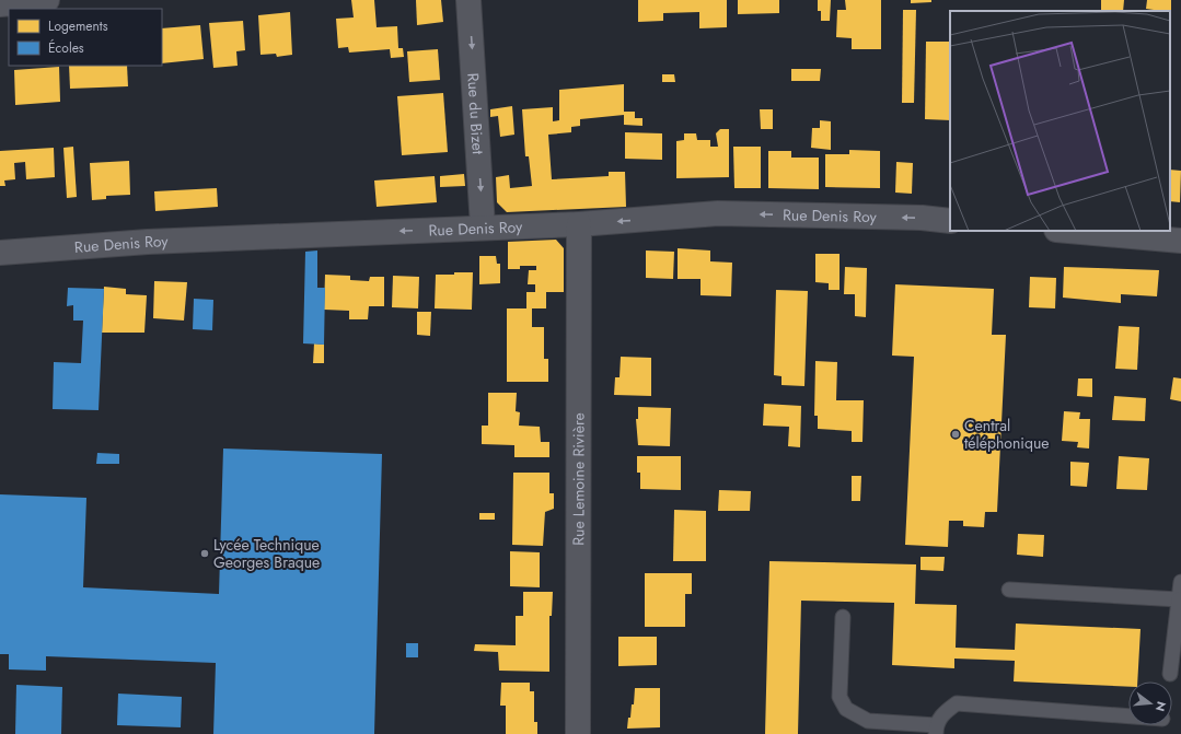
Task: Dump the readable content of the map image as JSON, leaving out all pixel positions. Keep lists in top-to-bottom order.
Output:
{
  "streets": {
    "street": ["Rue du Bizet", "Rue Denis Roy", "Rue Lemoine Rivière"]
  },
  "crossings": [
    ["Rue du Bizet", "Rue Denis Roy"],
    ["Rue Denis Roy", "Rue Lemoine Rivière"]
  ],
  "one_way": ["Rue du Bizet", "Rue Denis Roy"],
  "places": ["Central téléphonique", "Lycée Technique Georges Braque"],
  "legend": ["Logements", "Écoles"],
  "north": "right"
}
